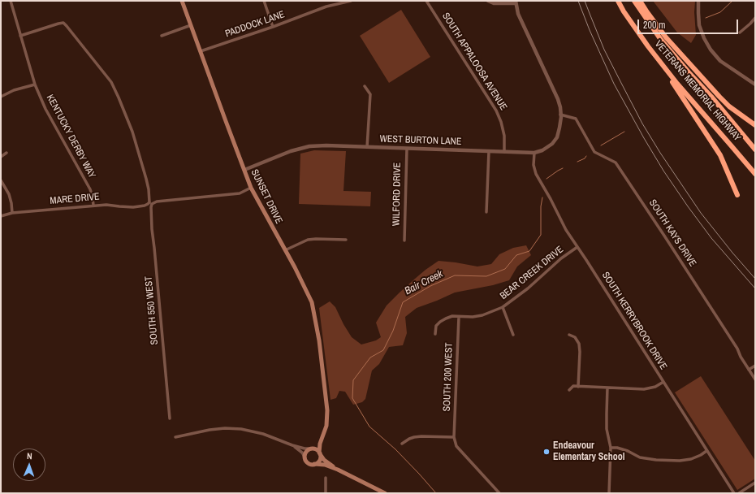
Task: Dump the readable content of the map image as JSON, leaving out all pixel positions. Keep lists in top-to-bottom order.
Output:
{
  "streets": {
    "highway": ["VETERANS MEMORIAL HIGHWAY"],
    "main road": ["SUNSET DRIVE"],
    "street": [
      "PADDOCK LANE",
      "SOUTH APPALOOSA AVENUE",
      "KENTUCKY DERBY WAY",
      "WEST BURTON LANE",
      "WILFORD DRIVE",
      "MARE DRIVE",
      "SOUTH KAYS DRIVE",
      "BEAR CREEK DRIVE",
      "SOUTH 550 WEST",
      "SOUTH KERRYBROOK DRIVE",
      "SOUTH 200 WEST"
    ]
  },
  "crossings": [
    ["PADDOCK LANE", "SUNSET DRIVE"],
    ["SOUTH APPALOOSA AVENUE", "WEST BURTON LANE"],
    ["KENTUCKY DERBY WAY", "MARE DRIVE"],
    ["KENTUCKY DERBY WAY", "SOUTH 550 WEST"],
    ["WEST BURTON LANE", "WILFORD DRIVE"],
    ["WEST BURTON LANE", "SUNSET DRIVE"],
    ["WEST BURTON LANE", "SOUTH KAYS DRIVE"],
    ["WEST BURTON LANE", "SOUTH KERRYBROOK DRIVE"],
    ["SUNSET DRIVE", "MARE DRIVE"],
    ["MARE DRIVE", "SOUTH 550 WEST"],
    ["BEAR CREEK DRIVE", "SOUTH KERRYBROOK DRIVE"],
    ["BEAR CREEK DRIVE", "SOUTH 200 WEST"]
  ],
  "water": ["Bair Creek"],
  "places": ["Endeavour Elementary School"],
  "scale_bar": "200 m",
  "north": "top"
}
